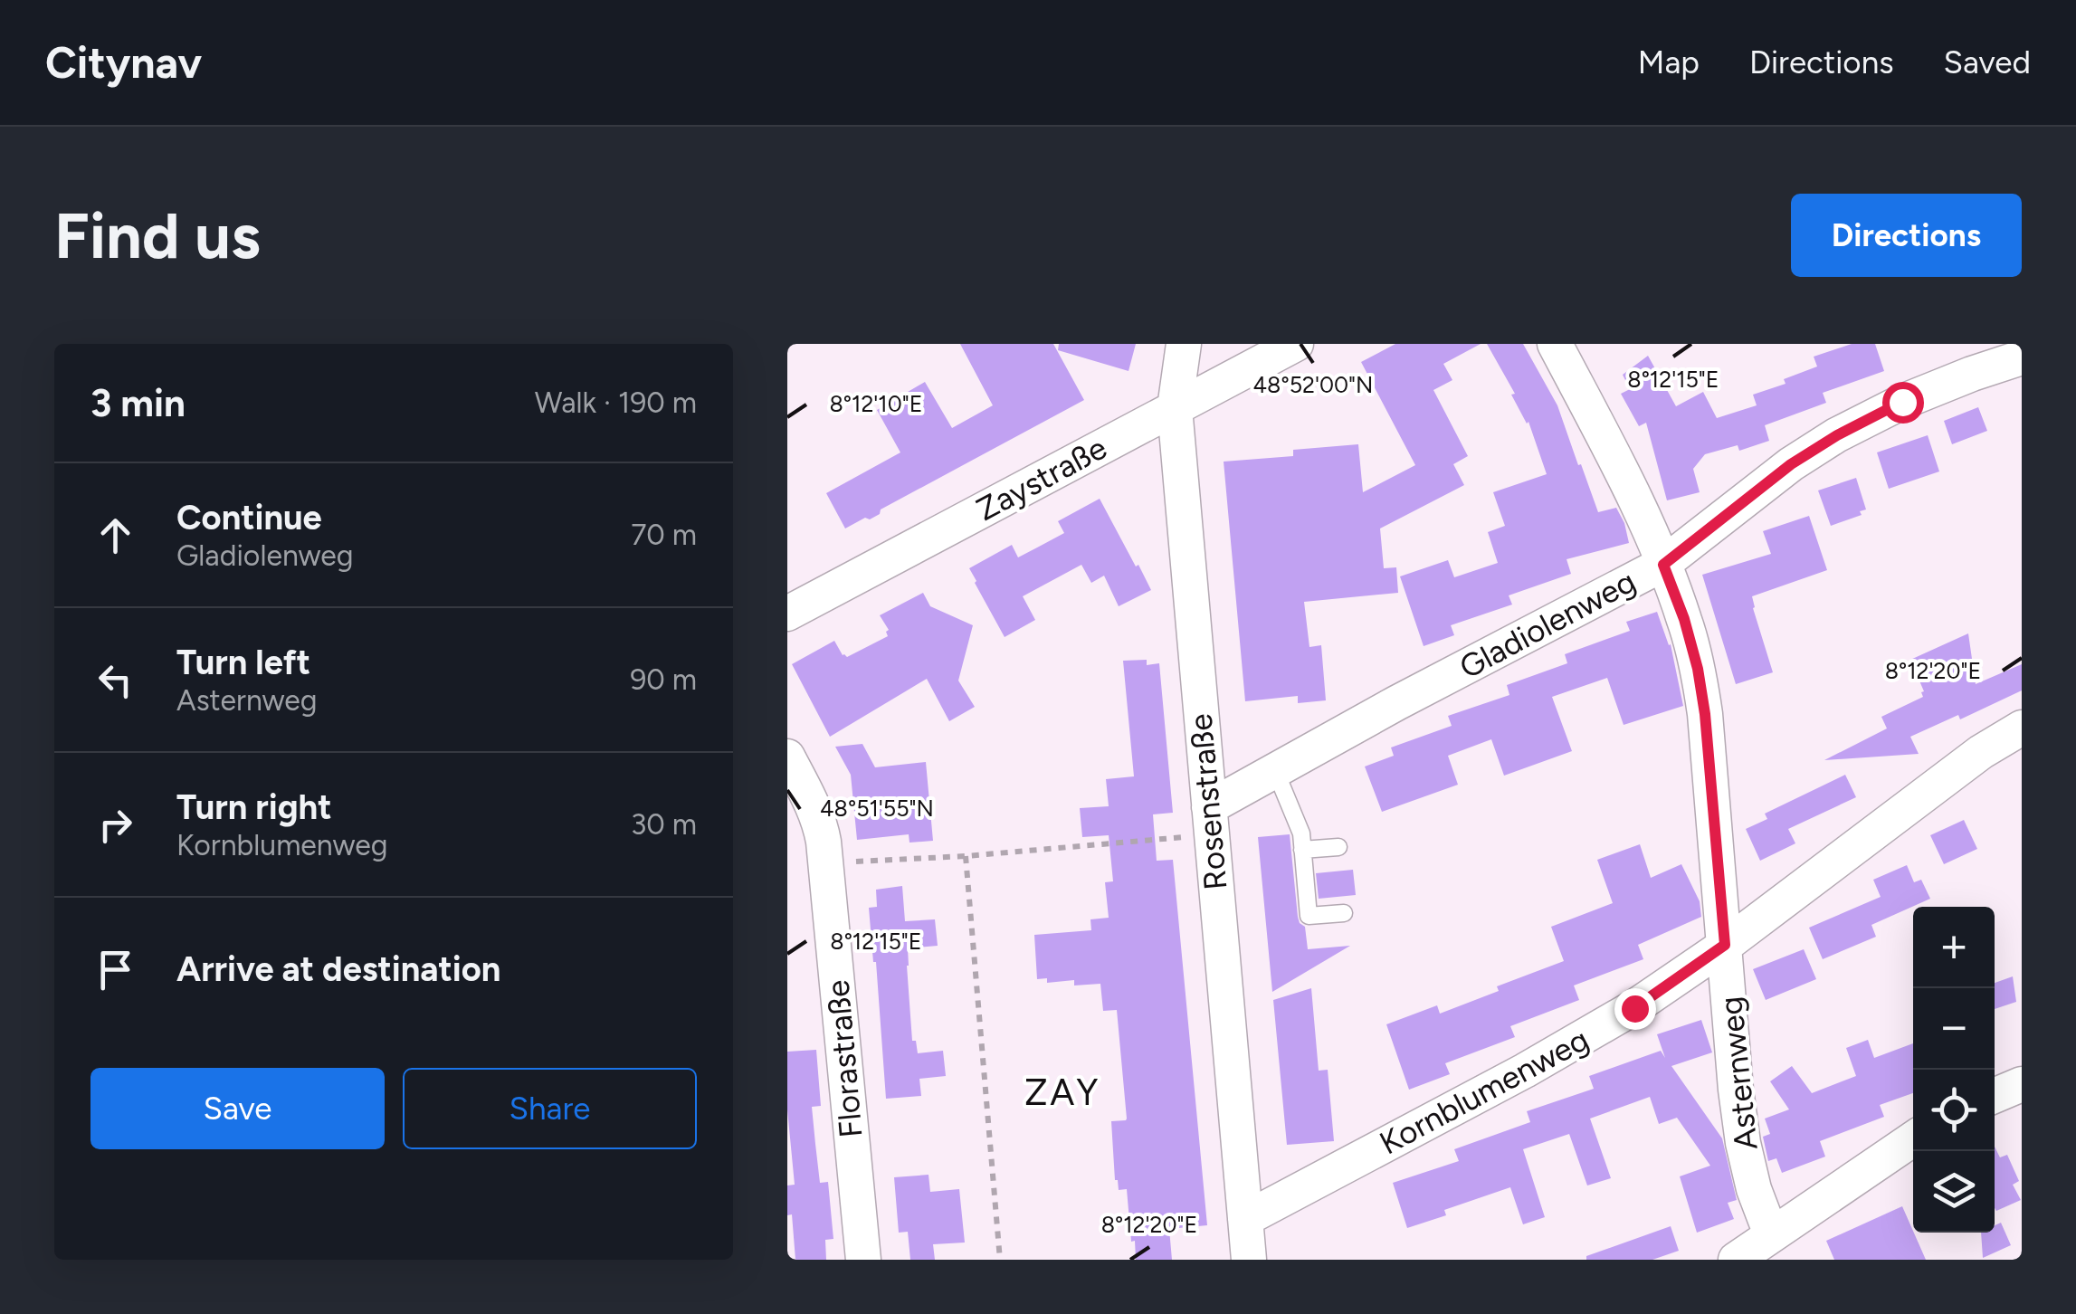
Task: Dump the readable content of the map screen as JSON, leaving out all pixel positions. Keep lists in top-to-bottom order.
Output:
{
  "streets": {
    "street": [
      "Zaystraße",
      "Gladiolenweg",
      "Rosenstraße",
      "Florastraße",
      "Asternweg",
      "Kornblumenweg"
    ]
  },
  "crossings": [
    ["Zaystraße", "Rosenstraße"],
    ["Gladiolenweg", "Rosenstraße"],
    ["Gladiolenweg", "Asternweg"],
    ["Rosenstraße", "Kornblumenweg"],
    ["Asternweg", "Kornblumenweg"]
  ],
  "districts": ["ZAY"],
  "page": {
    "header": "Citynav",
    "nav": ["Map", "Directions", "Saved"],
    "buttons": [
      "Directions",
      ["Save", "Share"]
    ],
    "title": "Find us",
    "heading": ["3 min", "Walk · 190 m"],
    "list": [
      ["Continue", "Gladiolenweg", "70 m"],
      ["Turn left", "Asternweg", "90 m"],
      ["Turn right", "Kornblumenweg", "30 m"],
      "Arrive at destination"
    ],
    "map_buttons": ["+", "−"]
  },
  "coordinates": [
    "8°12'15\"E",
    "48°52'00\"N",
    "8°12'10\"E",
    "8°12'20\"E",
    "48°51'55\"N"
  ]
}
